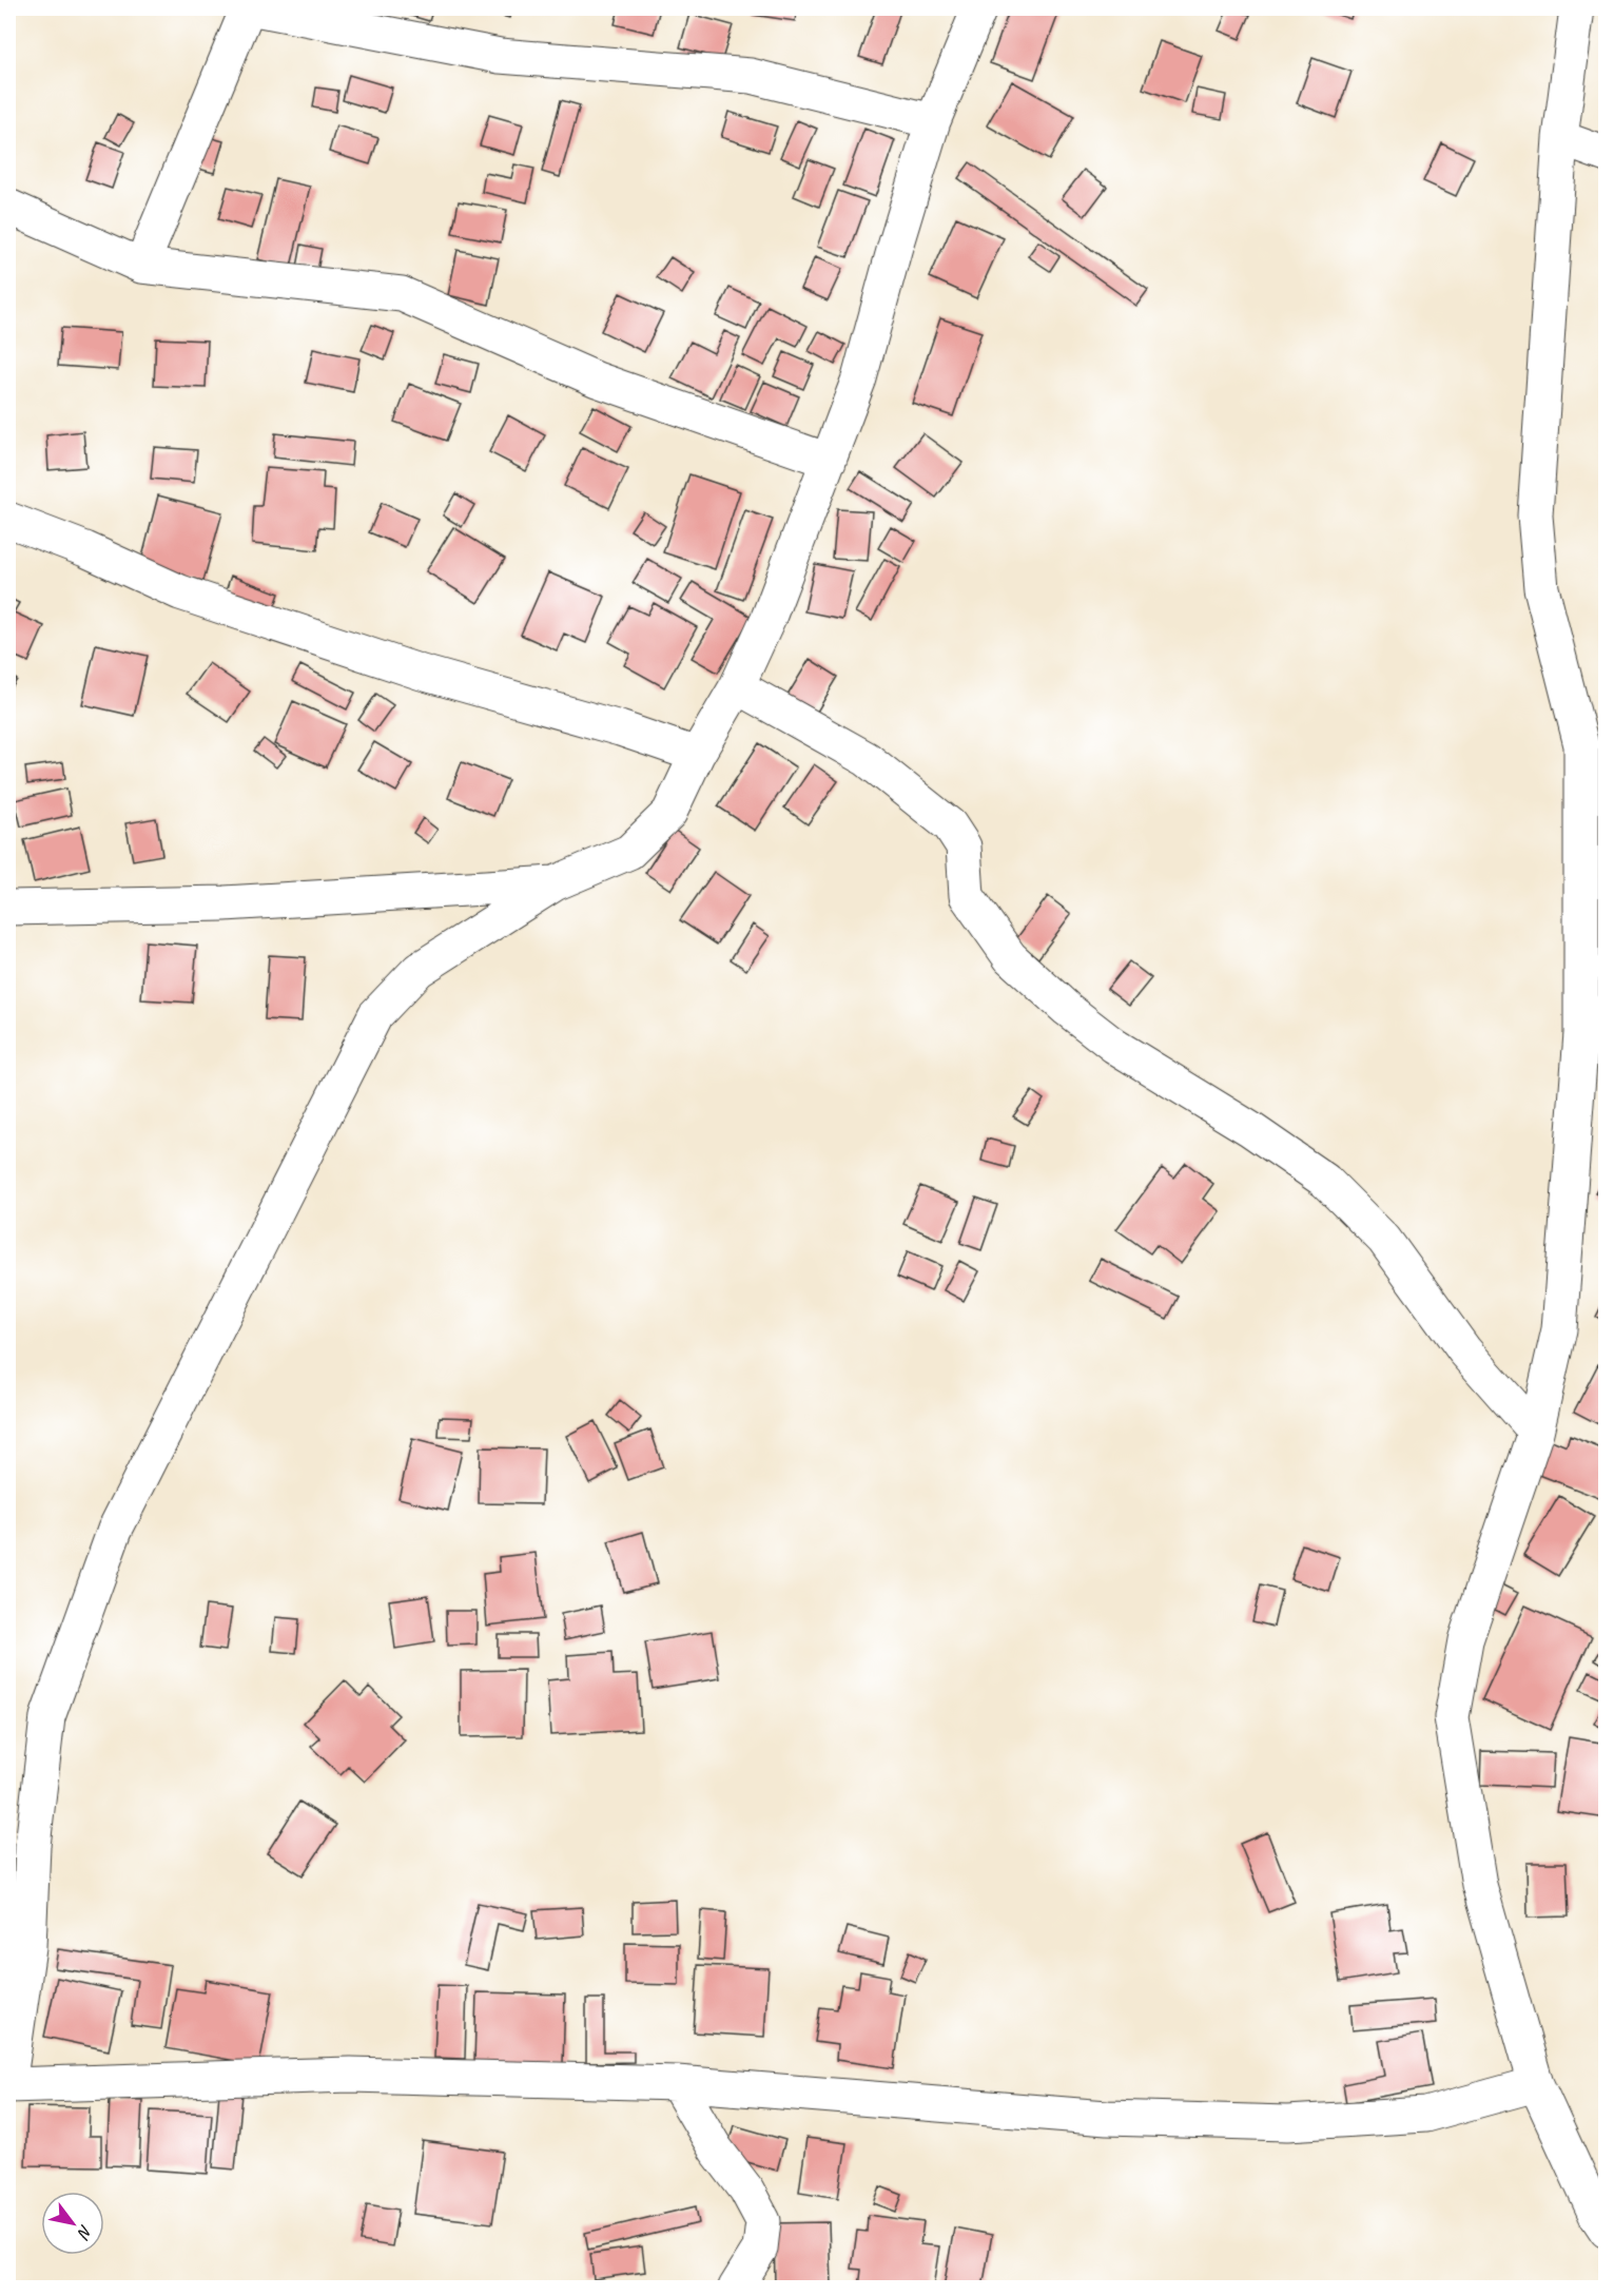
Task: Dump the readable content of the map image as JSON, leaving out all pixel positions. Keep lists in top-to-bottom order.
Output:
{
  "north": "bottom right"
}
